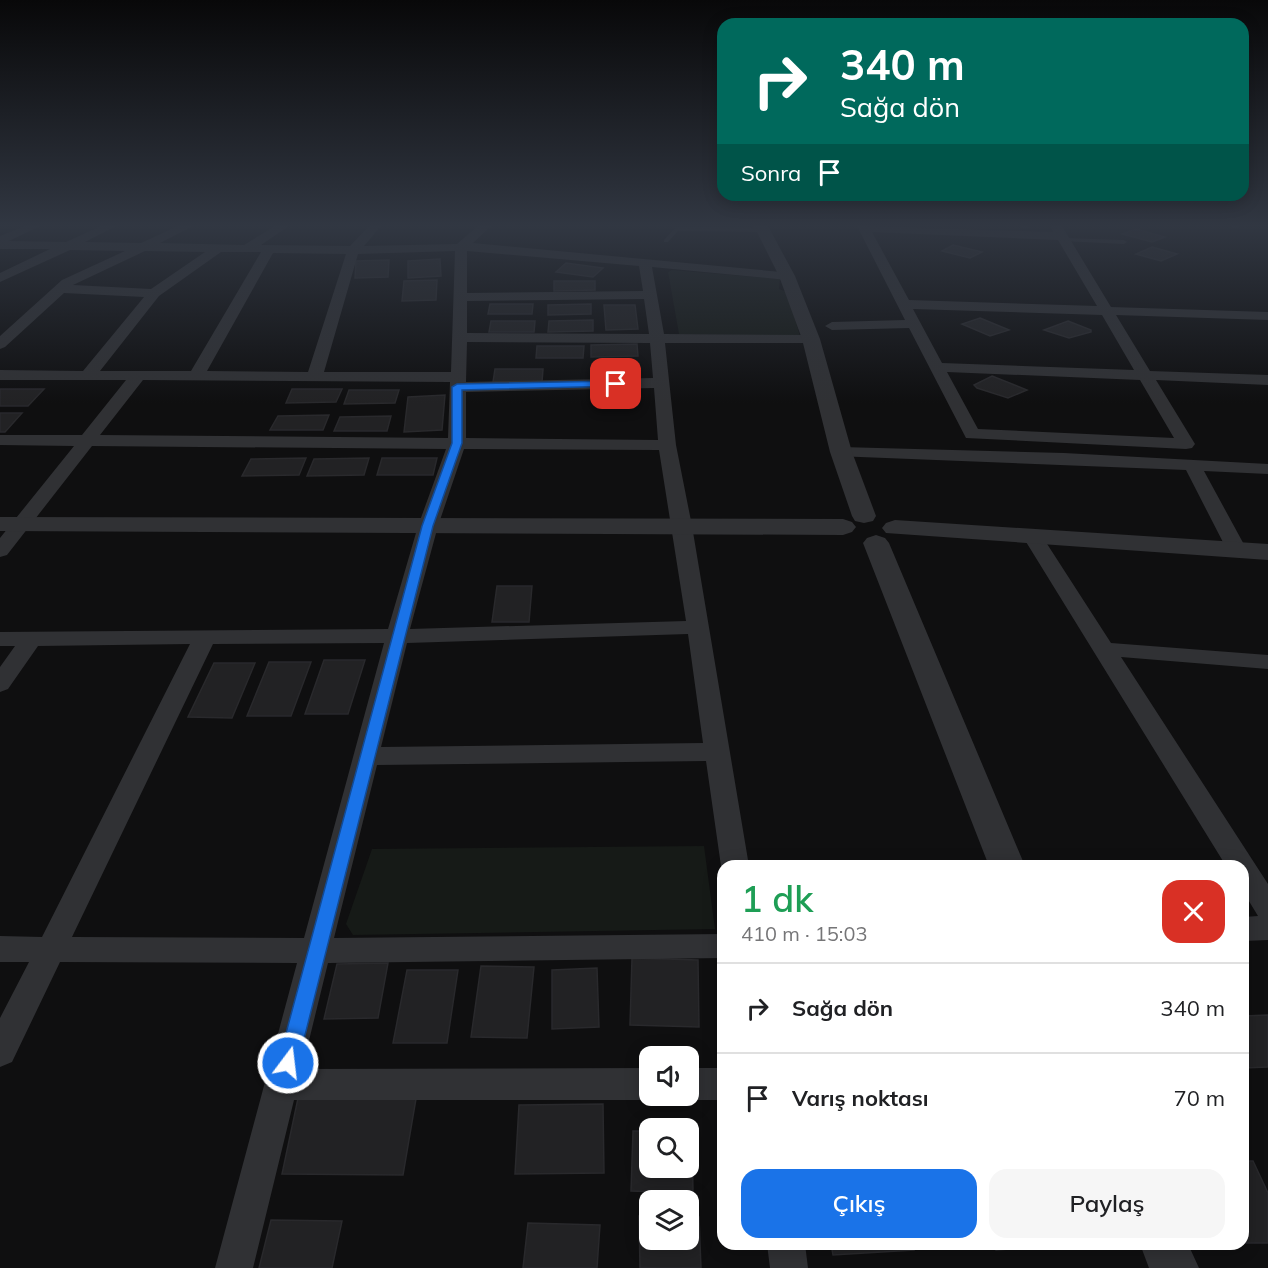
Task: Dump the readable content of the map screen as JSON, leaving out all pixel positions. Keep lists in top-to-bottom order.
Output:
{
  "page": {
    "turn": ["340 m", "Sağa dön"],
    "then": "Sonra",
    "heading": ["1 dk", "410 m · 15:03"],
    "list": [
      {
        "name": "Sağa dön",
        "value": "340 m"
      },
      {
        "name": "Varış noktası",
        "value": "70 m"
      }
    ],
    "buttons": ["Çıkış", "Paylaş"]
  }
}
